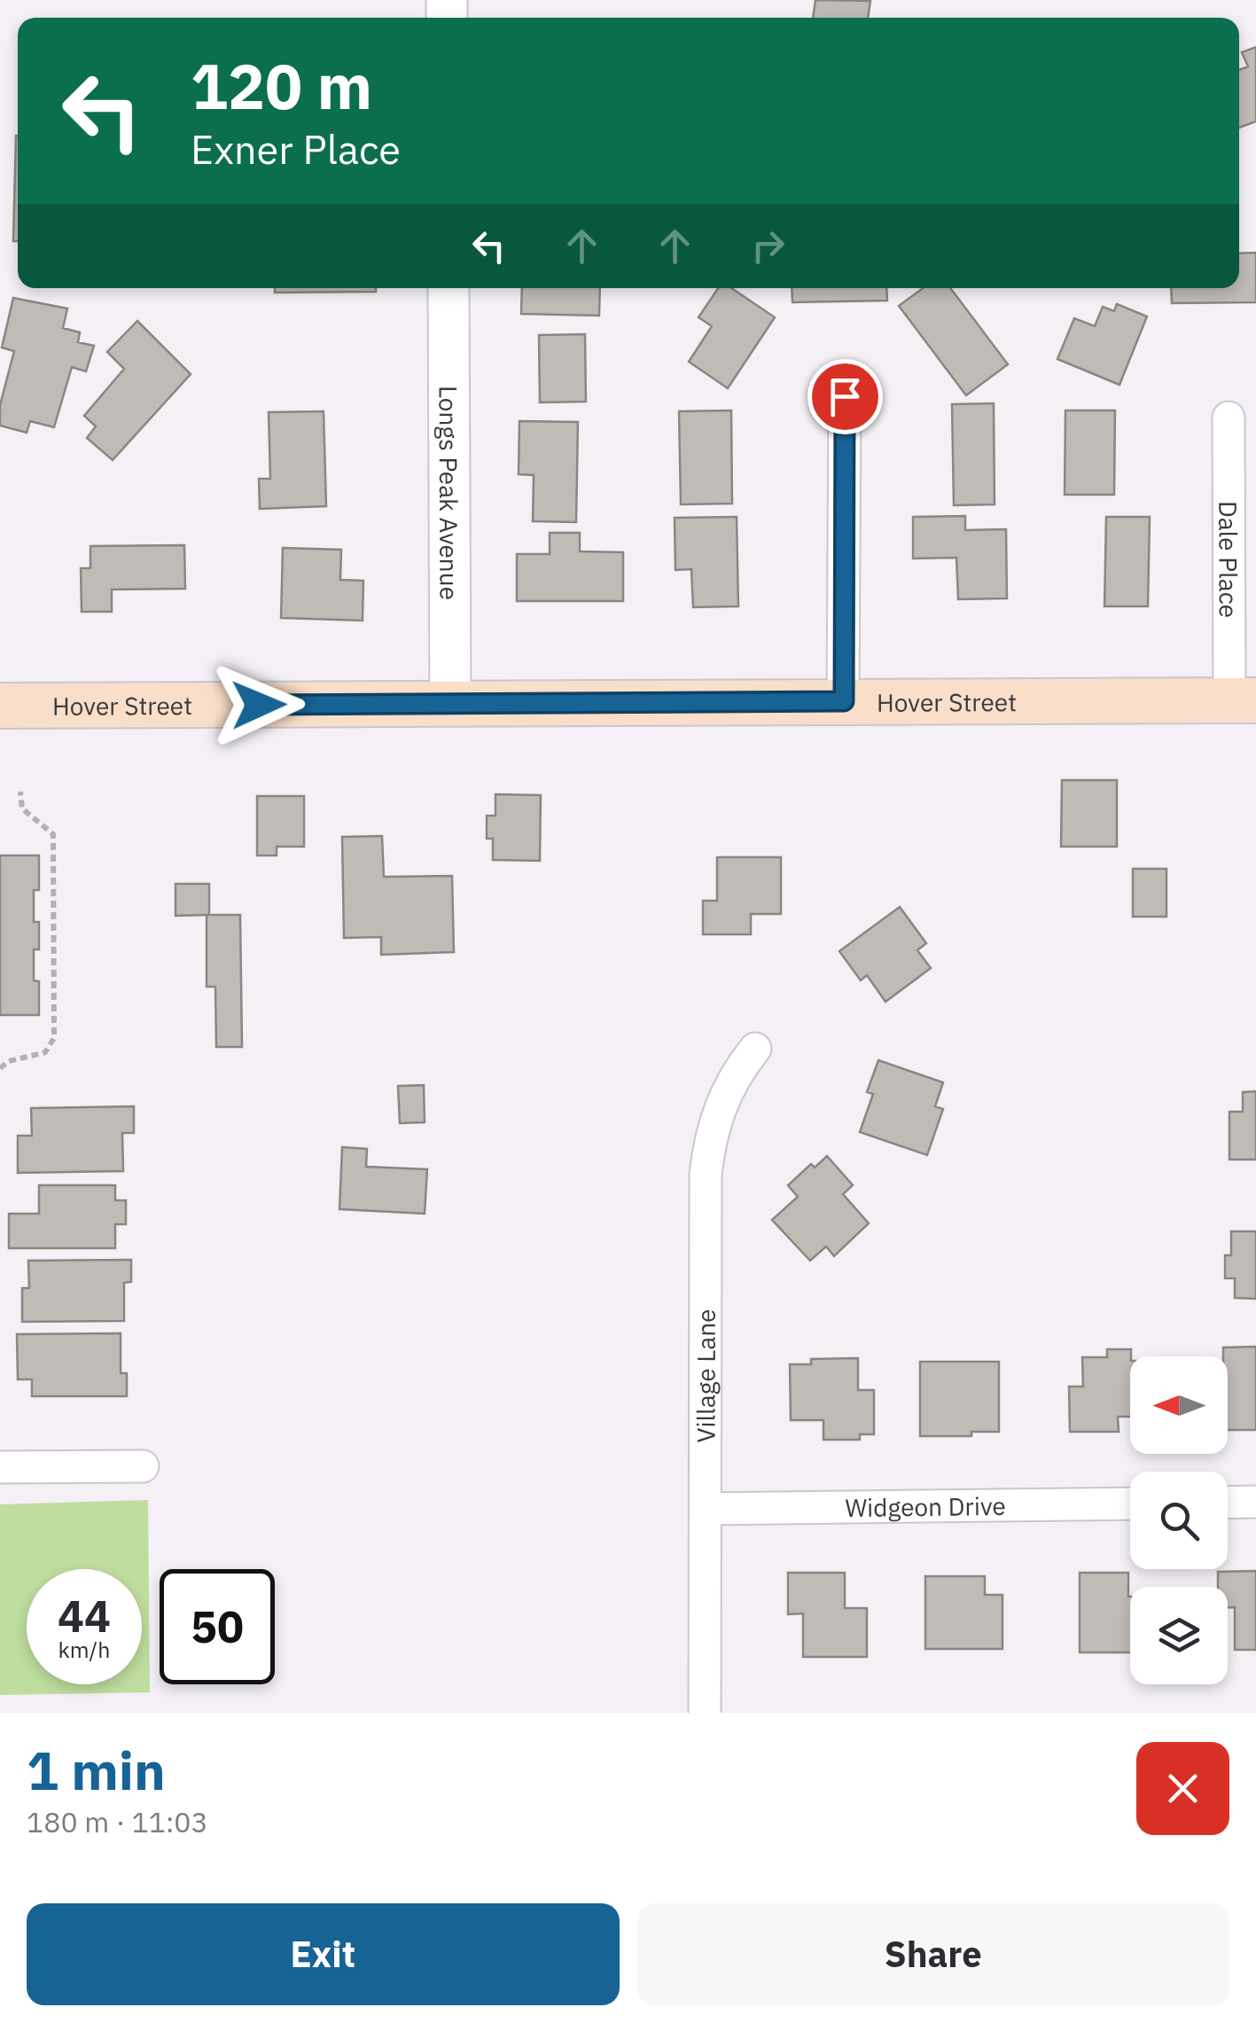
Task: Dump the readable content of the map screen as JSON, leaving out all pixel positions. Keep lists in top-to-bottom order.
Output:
{
  "streets": {
    "main road": ["Hover Street"],
    "street": [
      "Longs Peak Avenue",
      "Dale Place",
      "Village Lane",
      "Widgeon Drive"
    ]
  },
  "crossings": [
    ["Longs Peak Avenue", "Hover Street"],
    ["Dale Place", "Hover Street"],
    ["Village Lane", "Widgeon Drive"]
  ],
  "north": "left",
  "page": {
    "turn": ["120 m", "Exner Place"],
    "speed": "44 km/h",
    "limit": "50",
    "heading": ["1 min", "180 m · 11:03"],
    "buttons": ["Exit", "Share"]
  }
}
